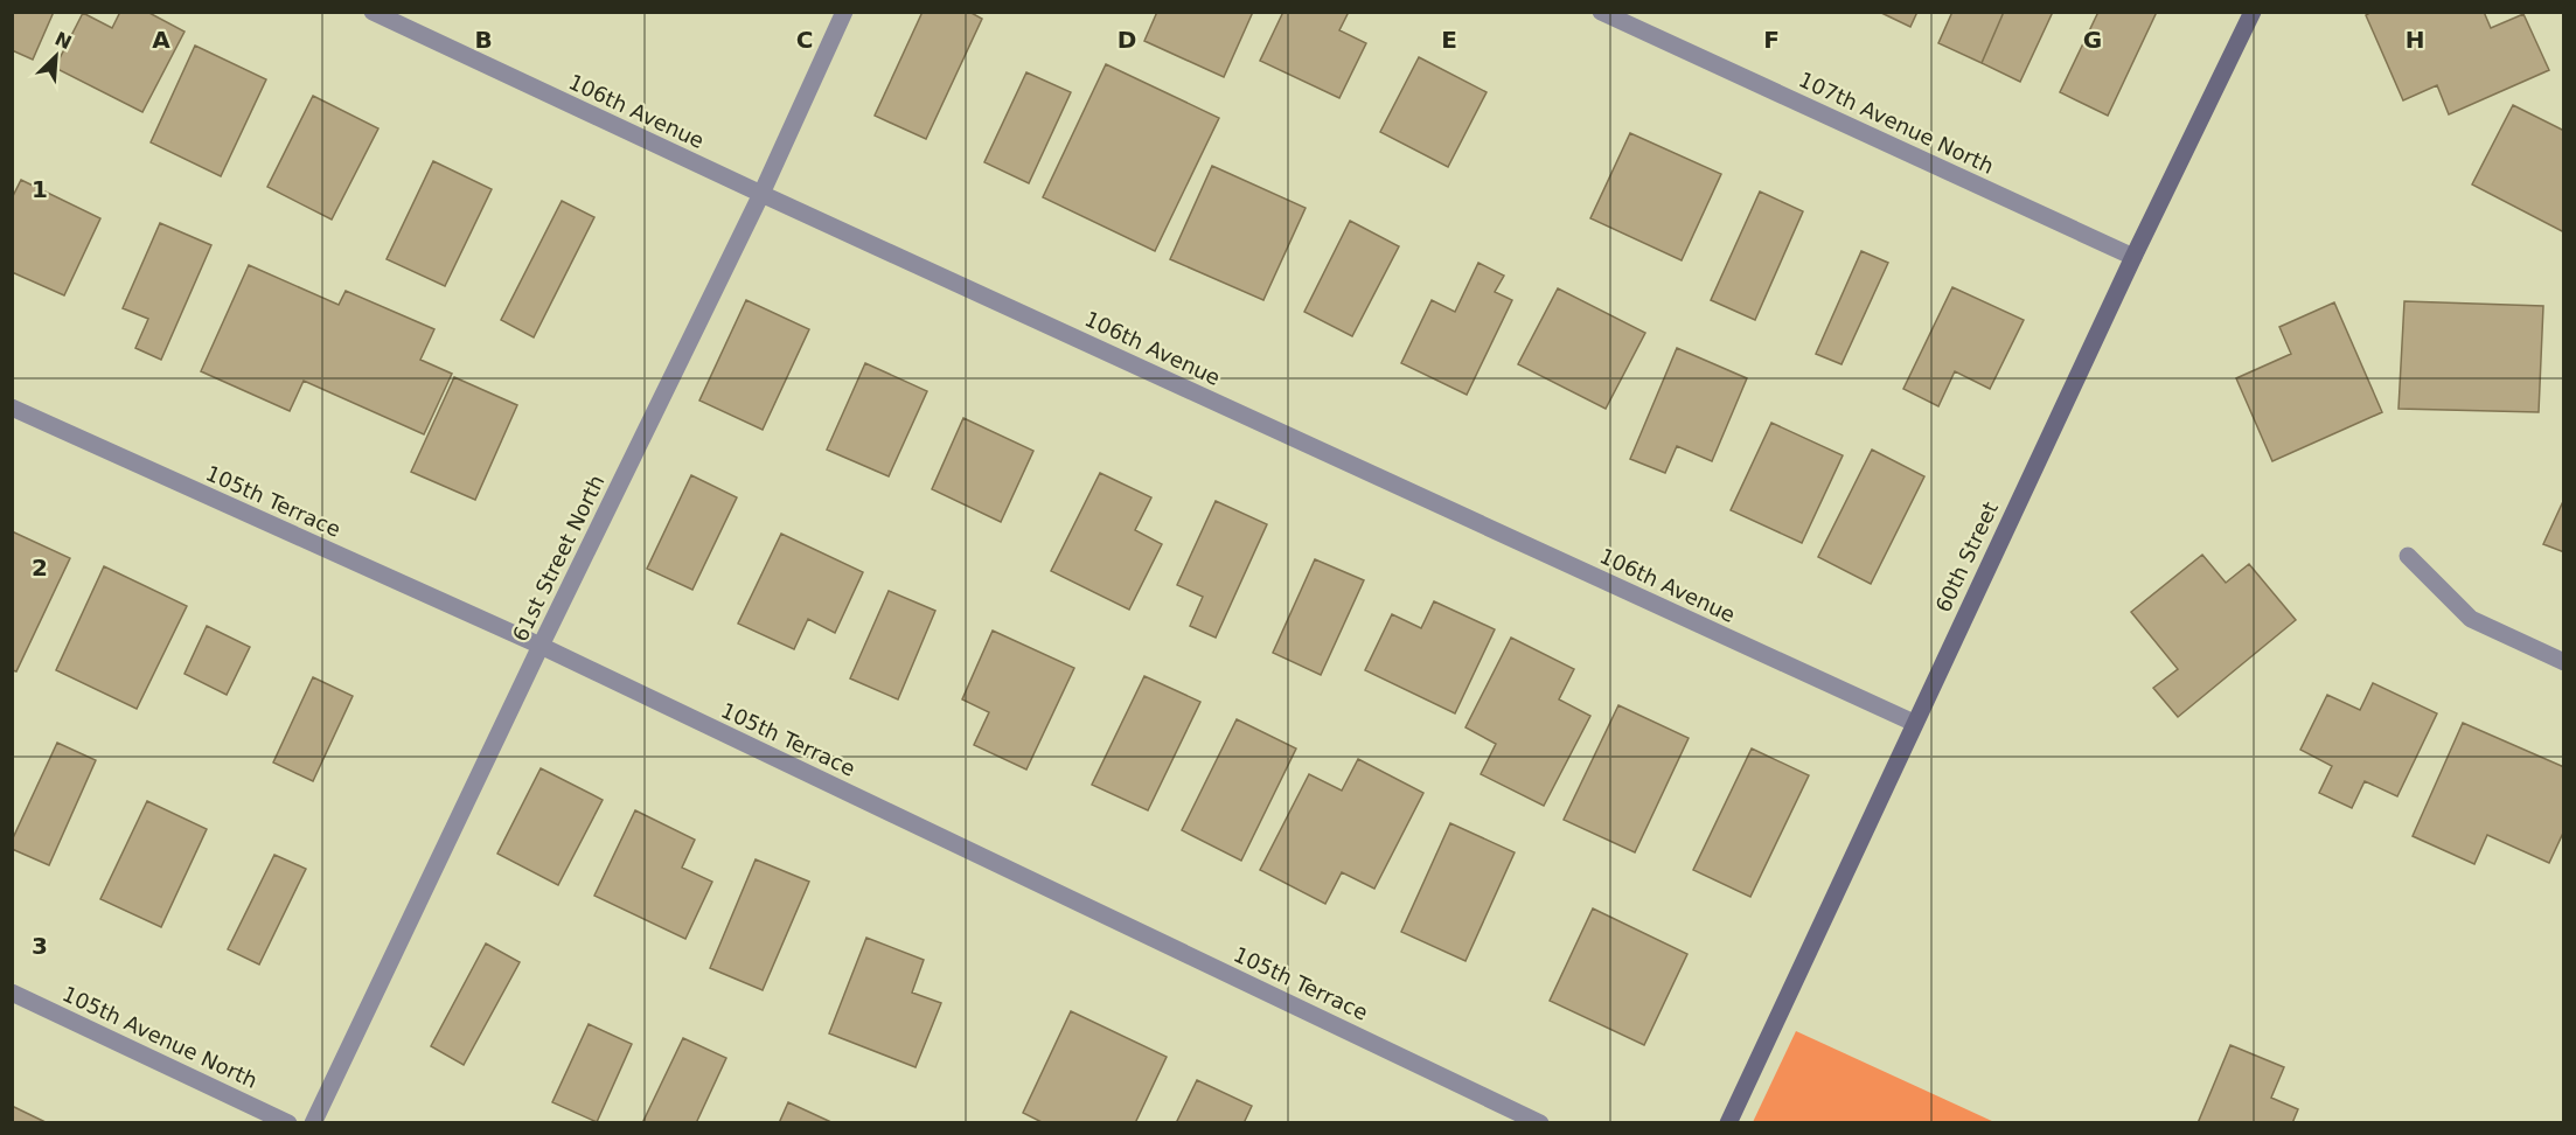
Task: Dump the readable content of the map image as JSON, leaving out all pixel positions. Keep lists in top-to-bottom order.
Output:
{
  "streets": {
    "street": [
      "106th Avenue",
      "107th Avenue North",
      "105th Terrace",
      "60th Street",
      "61st Street North",
      "105th Avenue North"
    ]
  },
  "crossings": [
    ["106th Avenue", "60th Street"],
    ["106th Avenue", "61st Street North"],
    ["107th Avenue North", "60th Street"],
    ["105th Terrace", "61st Street North"]
  ],
  "north": "top right",
  "grid": {
    "columns": [
      "A",
      "B",
      "C",
      "D",
      "E",
      "F",
      "G",
      "H"
    ],
    "rows": ["1", "2", "3"]
  }
}
